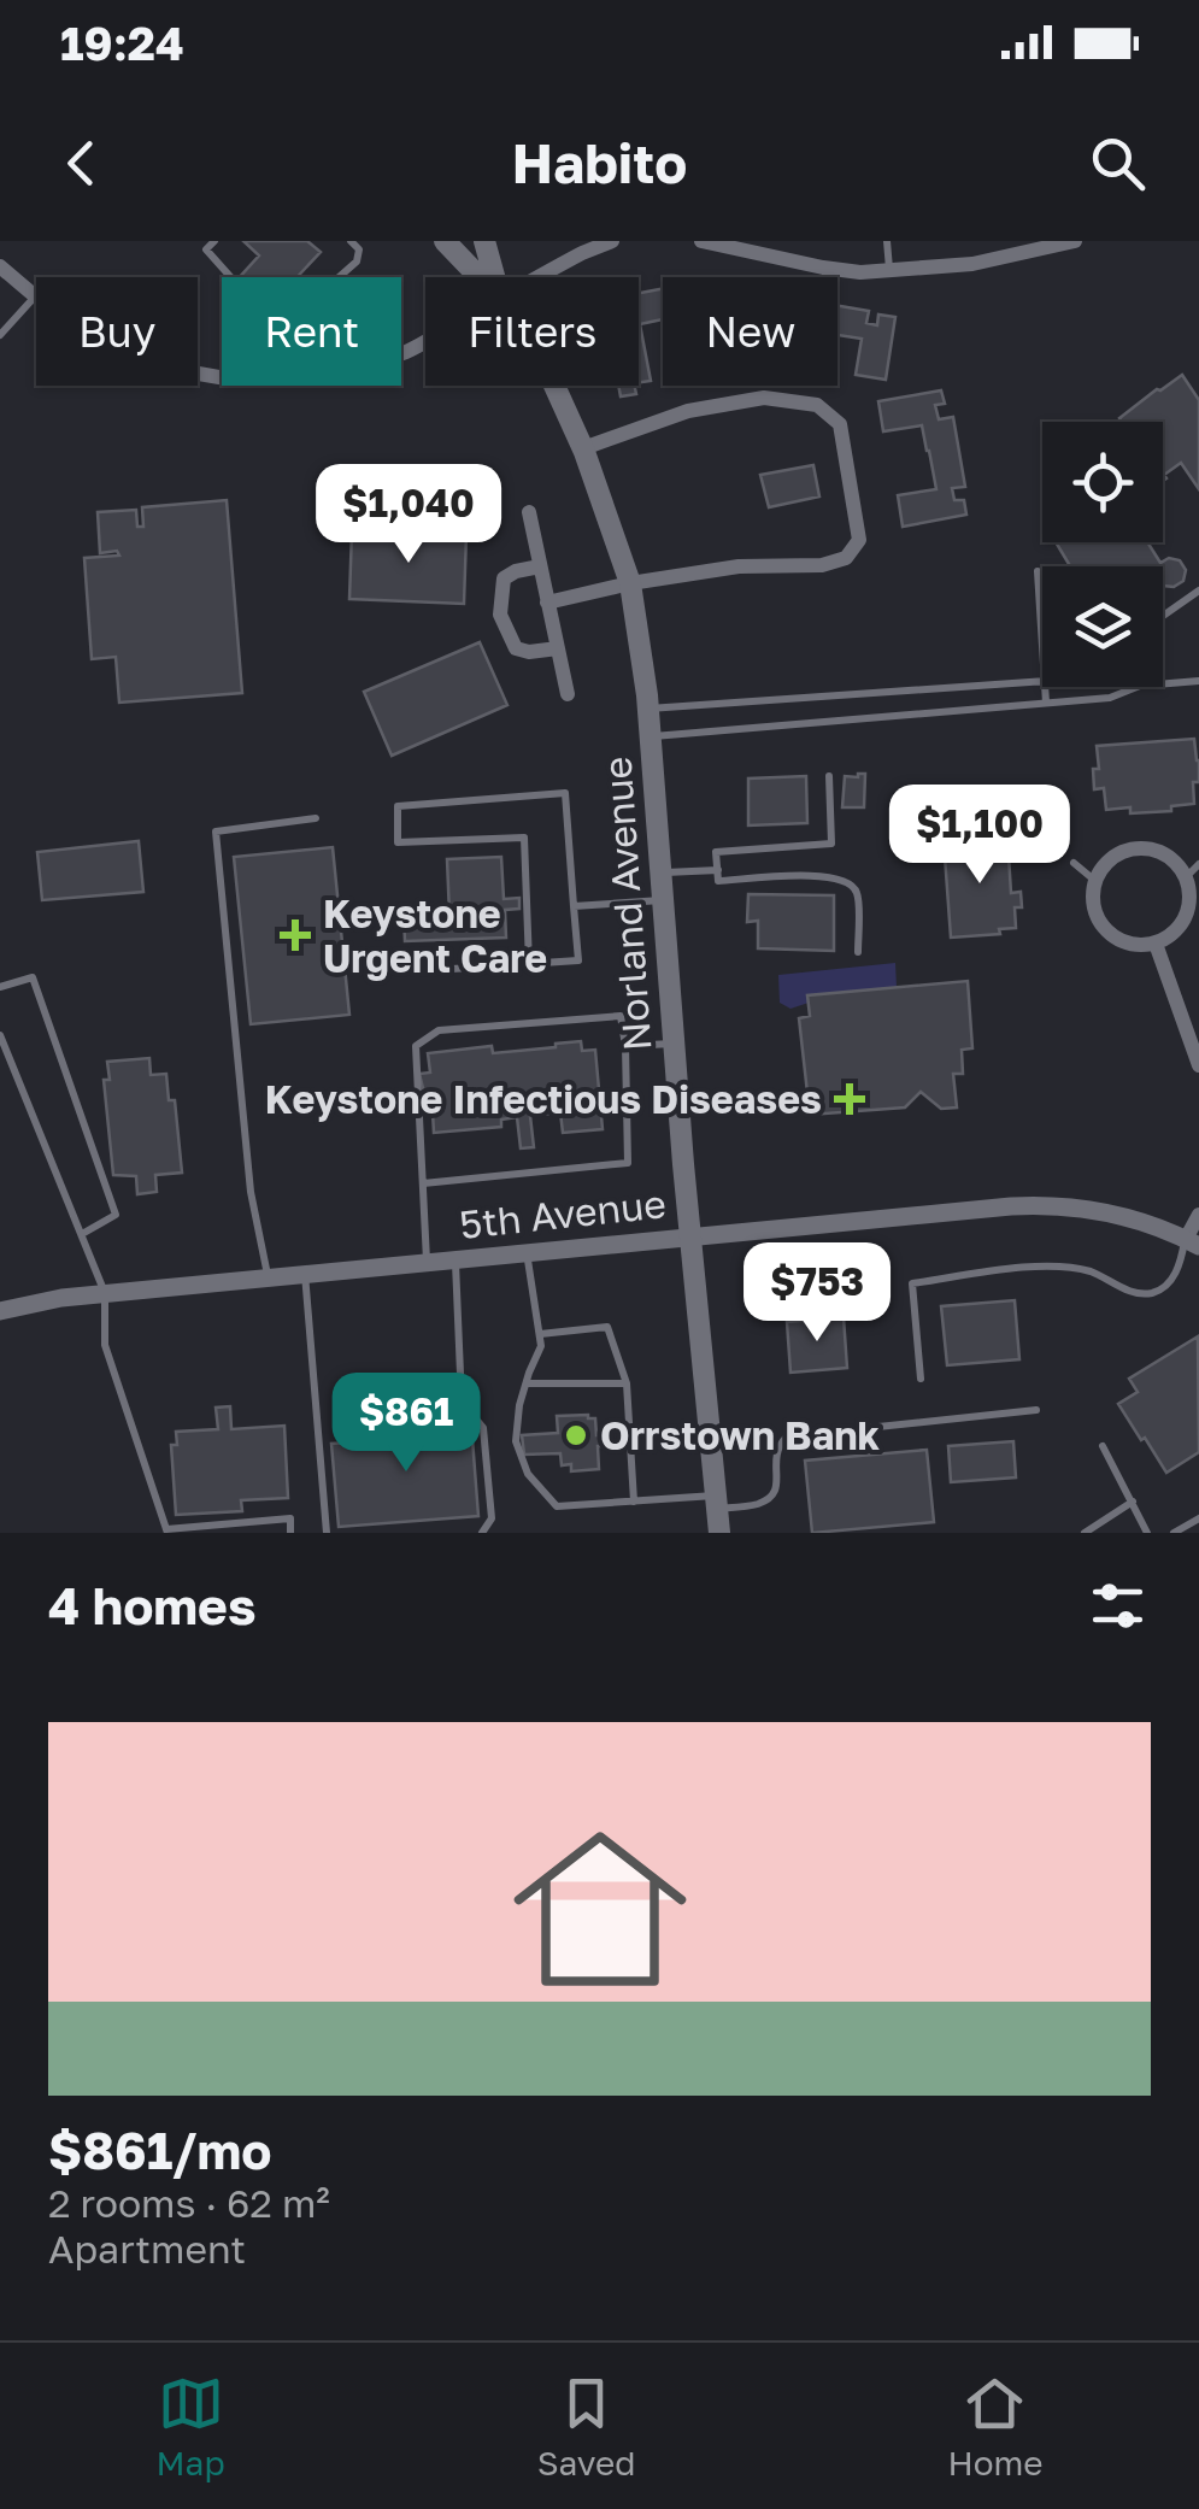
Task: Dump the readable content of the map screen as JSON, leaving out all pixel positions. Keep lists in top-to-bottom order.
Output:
{
  "streets": {
    "main road": ["Norland Avenue"],
    "street": ["5th Avenue"]
  },
  "crossings": [
    ["Norland Avenue", "5th Avenue"]
  ],
  "places": {
    "health": ["Keystone Urgent Care", "Keystone Infectious Diseases"],
    "other": ["Orrstown Bank"]
  },
  "page": {
    "status": "19:24",
    "header": "Habito",
    "chip": [
      "Buy",
      "Rent",
      "Filters",
      "New"
    ],
    "price": [
      "$1,040",
      "$1,100",
      "$753",
      "$861"
    ],
    "heading": "4 homes",
    "list": [
      {
        "name": "$861/mo",
        "note": "2 rooms · 62 m² · Apartment"
      }
    ],
    "tabs": ["Map", "Saved", "Home"]
  }
}
